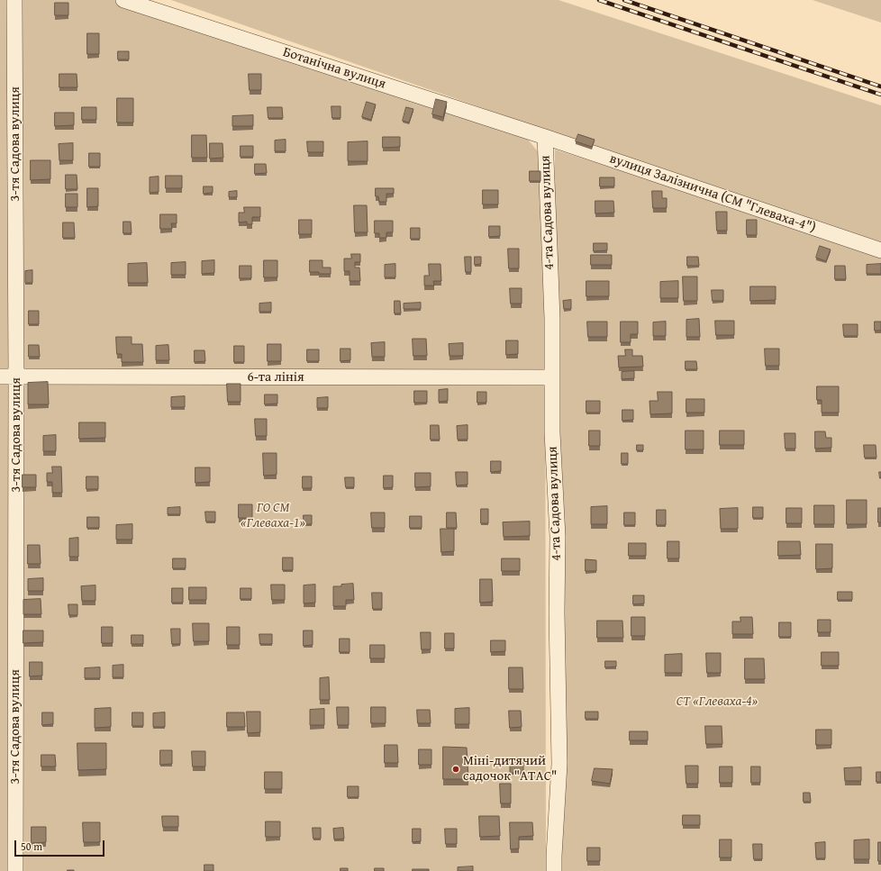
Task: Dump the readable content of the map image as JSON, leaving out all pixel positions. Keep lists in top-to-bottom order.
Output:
{
  "streets": {
    "street": [
      "Ботанічна вулиця",
      "3-тя Садова вулиця",
      "вулиця Залізнична (СМ \"Глеваха-4\")",
      "4-та Садова вулиця",
      "6-та лінія"
    ]
  },
  "crossings": [
    ["Ботанічна вулиця", "вулиця Залізнична (СМ \"Глеваха-4\")"],
    ["Ботанічна вулиця", "4-та Садова вулиця"],
    ["3-тя Садова вулиця", "6-та лінія"],
    ["вулиця Залізнична (СМ \"Глеваха-4\")", "4-та Садова вулиця"],
    ["4-та Садова вулиця", "6-та лінія"]
  ],
  "parks": ["ГО СМ «Глеваха-1»", "СТ «Глеваха-4»"],
  "places": ["Міні-дитячий садочок \"АТАС\""],
  "scale_bar": "50 m"
}
